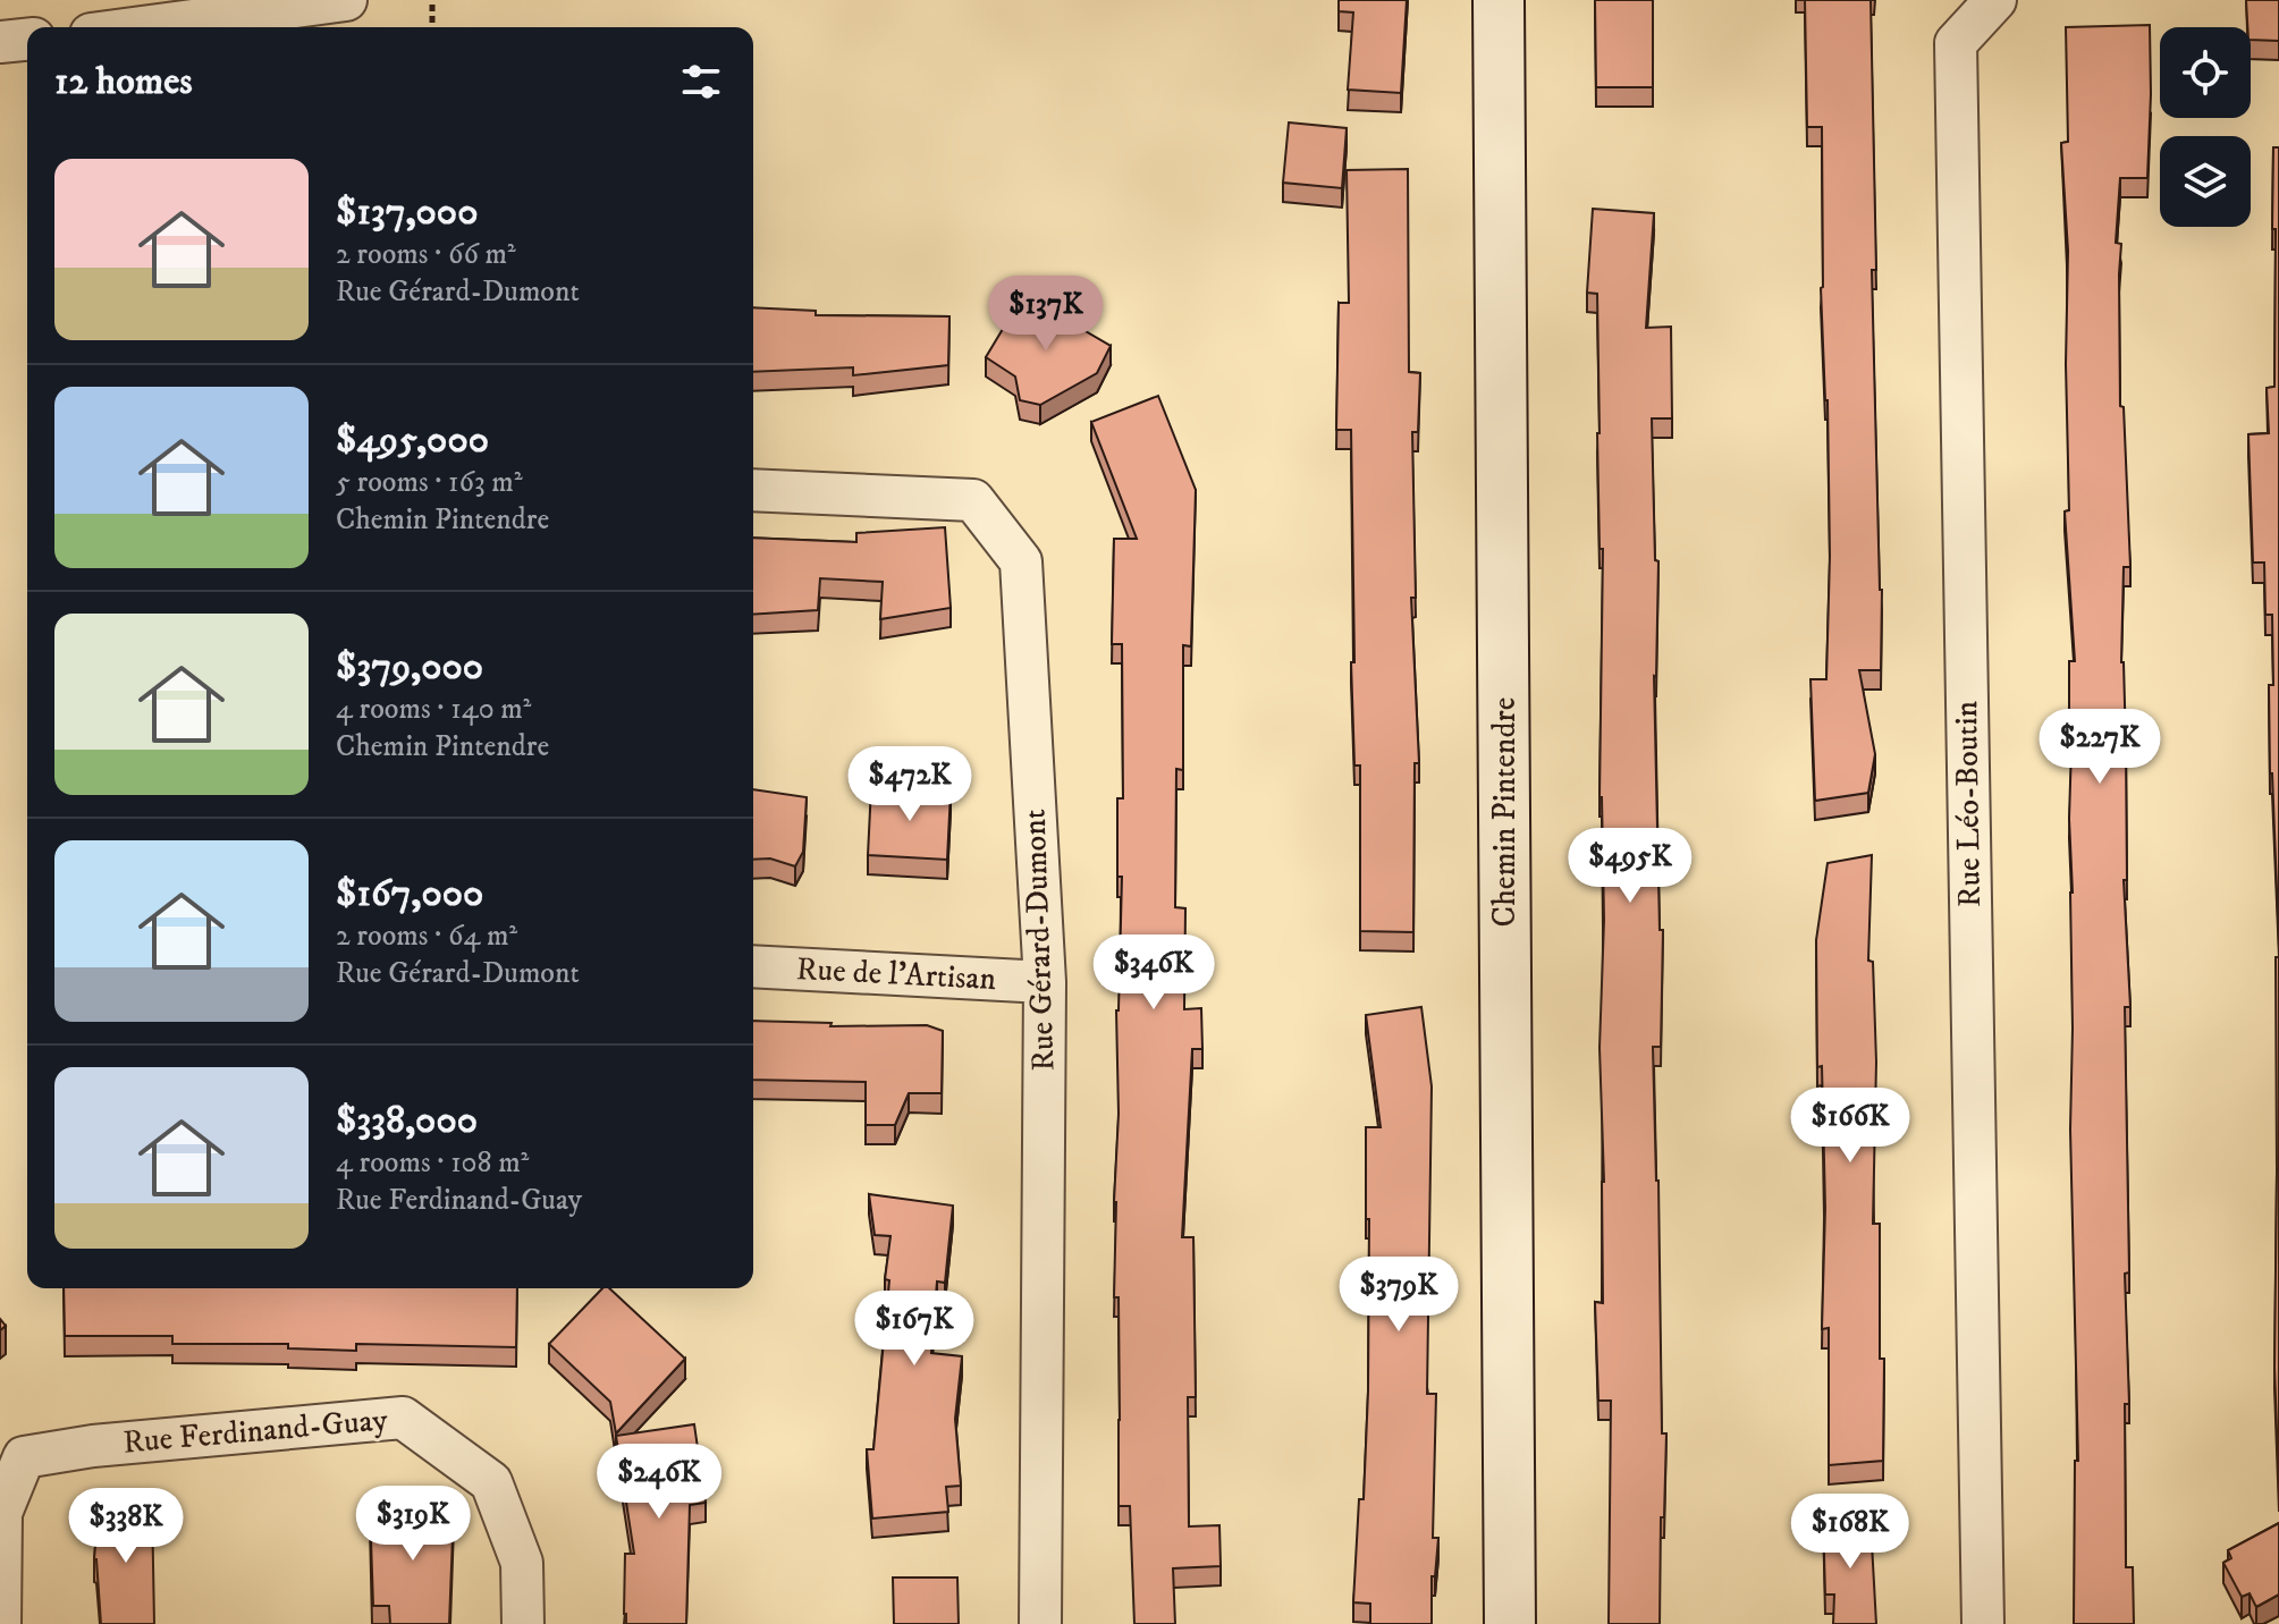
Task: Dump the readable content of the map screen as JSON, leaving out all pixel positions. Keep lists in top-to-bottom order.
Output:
{
  "streets": {
    "street": [
      "Rue Léo-Boutin",
      "Chemin Pintendre",
      "Rue Gérard-Dumont",
      "Rue de l'Artisan",
      "Rue Ferdinand-Guay"
    ]
  },
  "crossings": [
    ["Rue Gérard-Dumont", "Rue de l'Artisan"]
  ],
  "page": {
    "heading": "12 homes",
    "list": [
      {
        "name": "$137,000",
        "note": "2 rooms · 66 m² · Rue Gérard-Dumont"
      },
      {
        "name": "$495,000",
        "note": "5 rooms · 163 m² · Chemin Pintendre"
      },
      {
        "name": "$379,000",
        "note": "4 rooms · 140 m² · Chemin Pintendre"
      },
      {
        "name": "$167,000",
        "note": "2 rooms · 64 m² · Rue Gérard-Dumont"
      },
      {
        "name": "$338,000",
        "note": "4 rooms · 108 m² · Rue Ferdinand-Guay"
      }
    ],
    "price": [
      "$137K",
      "$227K",
      "$472K",
      "$495K",
      "$346K",
      "$166K",
      "$379K",
      "$167K",
      "$246K",
      "$319K",
      "$338K",
      "$168K"
    ]
  }
}
